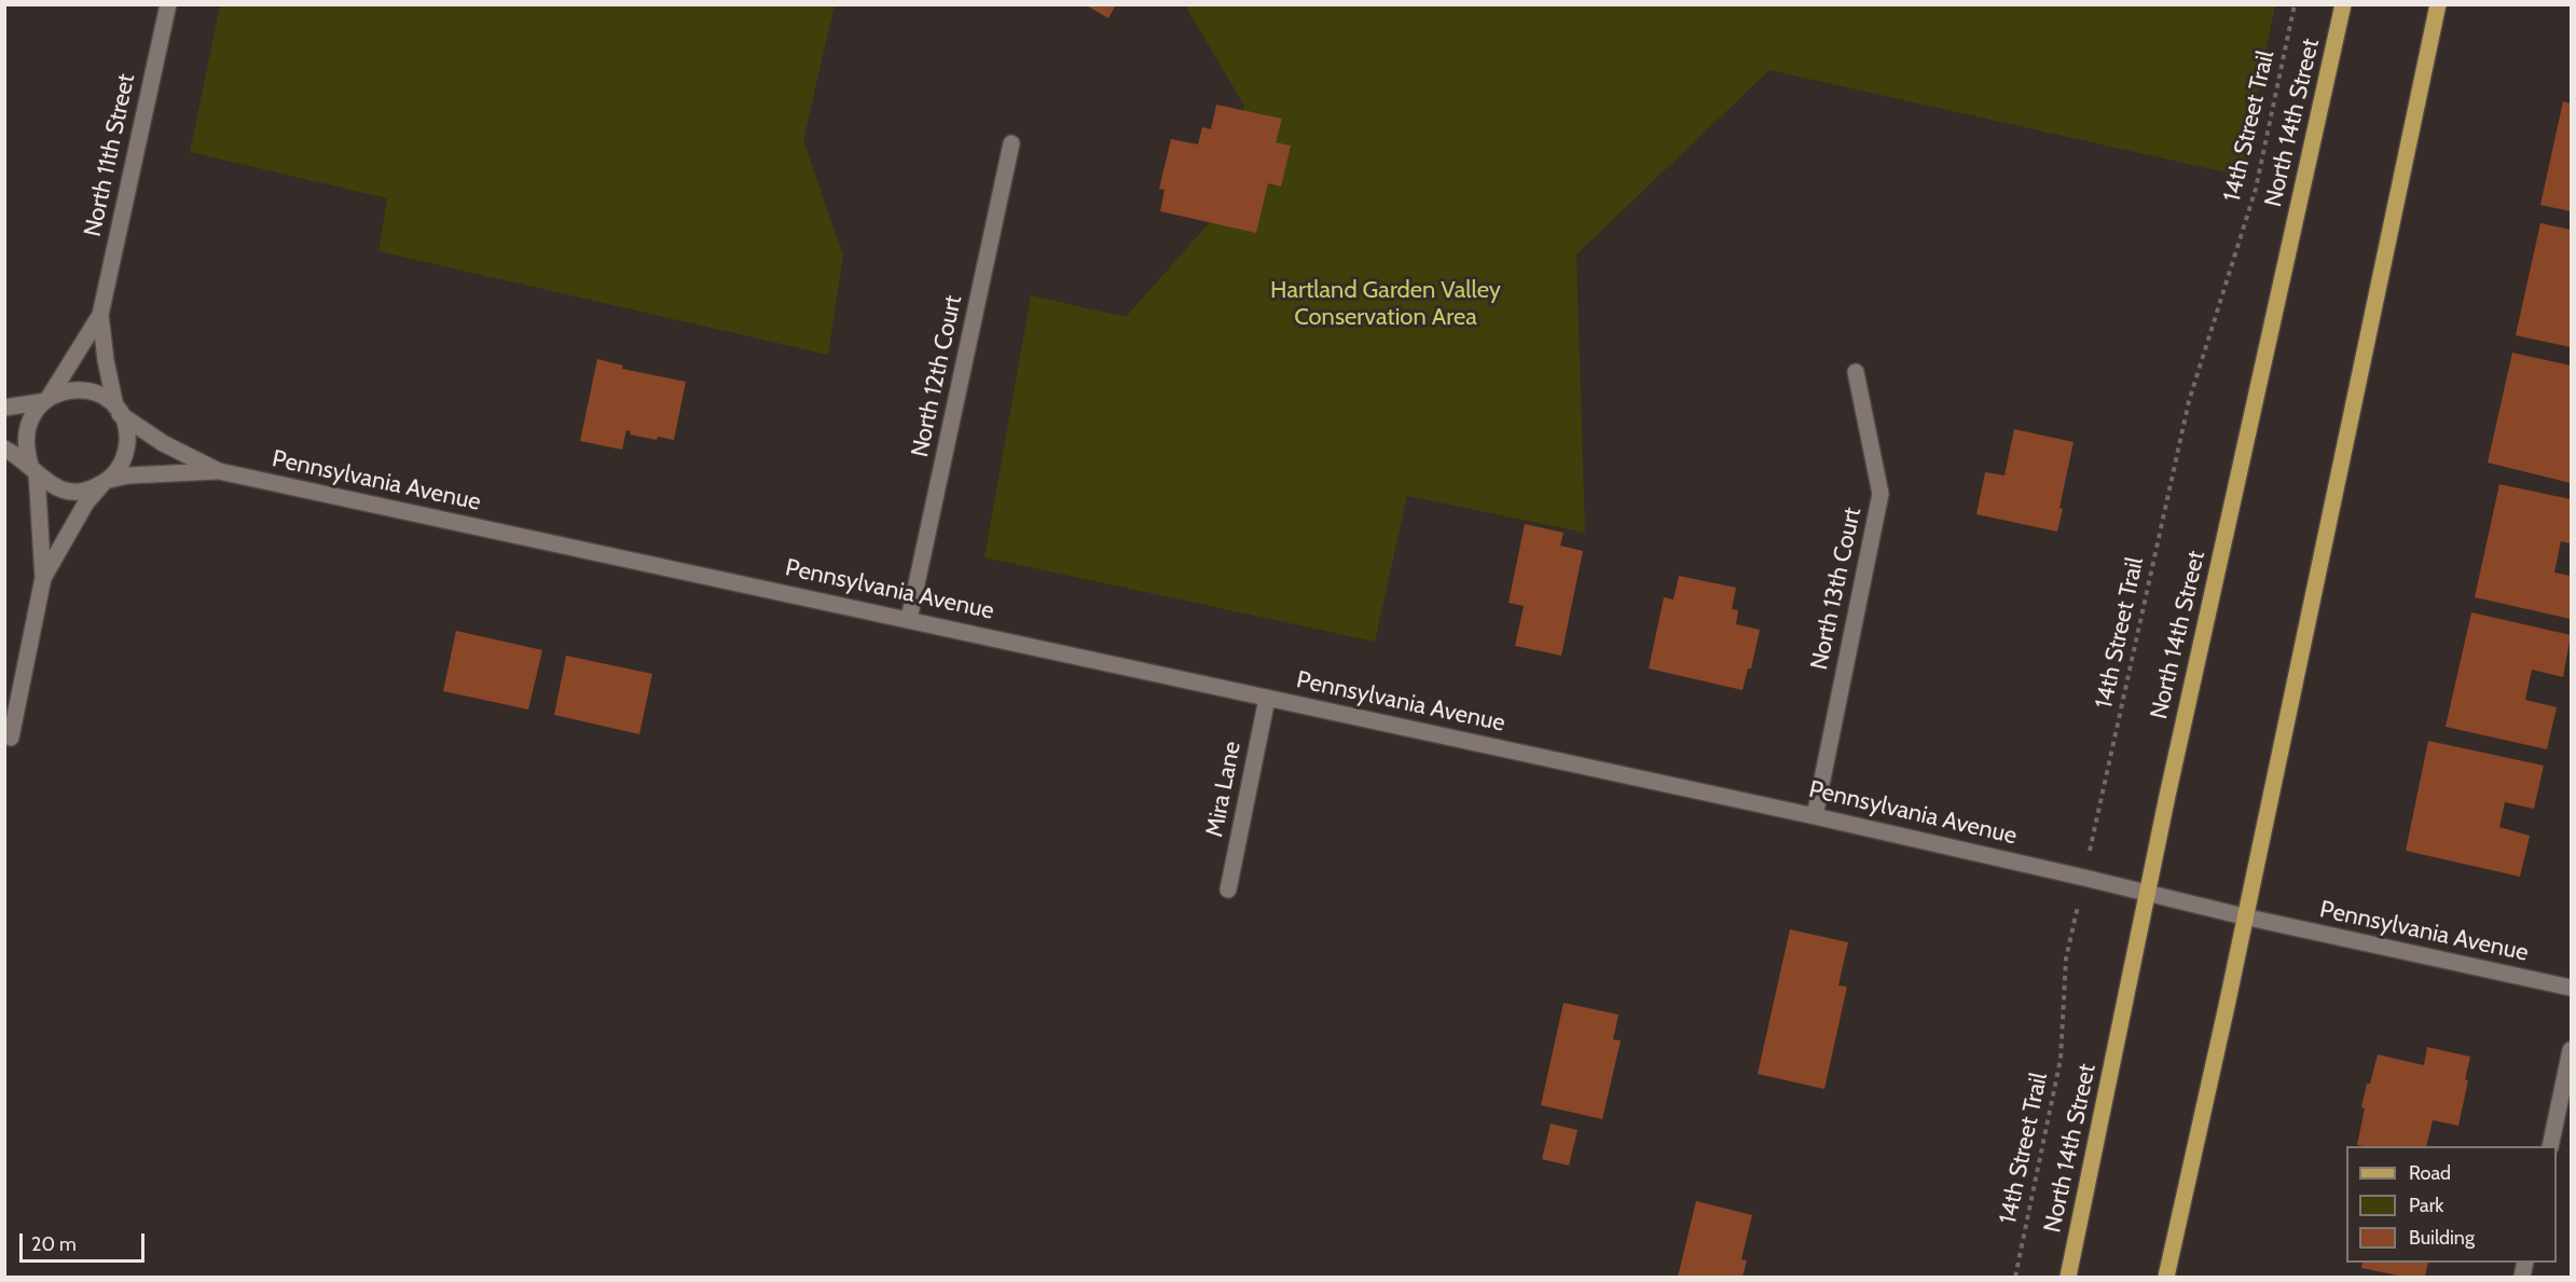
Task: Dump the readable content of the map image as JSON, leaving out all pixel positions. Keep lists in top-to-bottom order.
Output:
{
  "streets": {
    "main road": ["North 14th Street"],
    "street": [
      "North 11th Street",
      "North 12th Court",
      "Pennsylvania Avenue",
      "North 13th Court",
      "Mira Lane"
    ],
    "path": ["14th Street Trail"]
  },
  "crossings": [
    ["North 14th Street", "Pennsylvania Avenue"],
    ["14th Street Trail", "Pennsylvania Avenue"],
    ["North 11th Street", "Pennsylvania Avenue"],
    ["North 12th Court", "Pennsylvania Avenue"],
    ["Pennsylvania Avenue", "North 13th Court"],
    ["Pennsylvania Avenue", "Mira Lane"]
  ],
  "parks": ["Hartland Garden Valley Conservation Area"],
  "legend": ["Road", "Park", "Building"],
  "scale_bar": "20 m"
}
